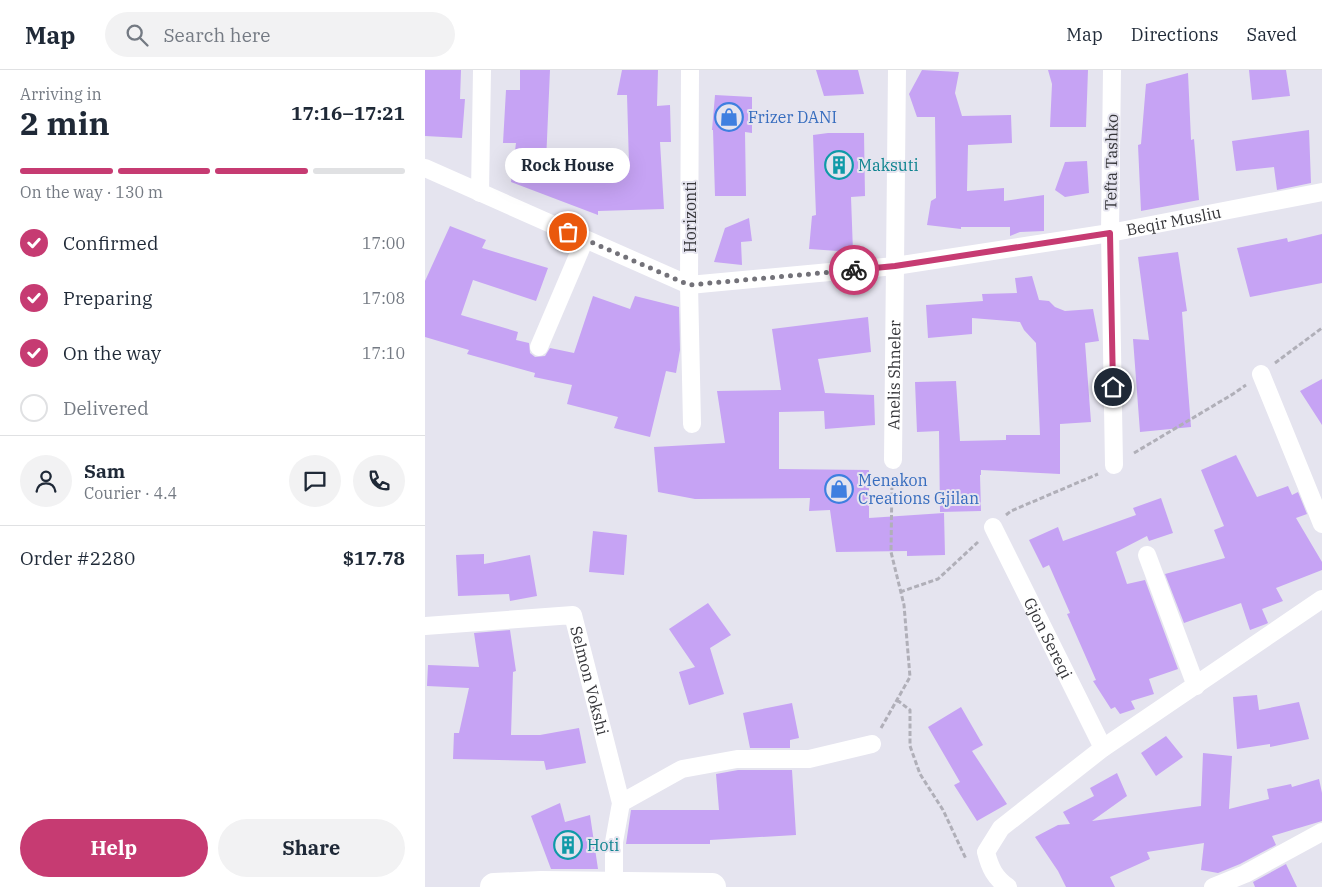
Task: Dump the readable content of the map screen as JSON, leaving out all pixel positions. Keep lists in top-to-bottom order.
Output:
{
  "streets": {
    "street": [
      "Tefta Tashko",
      "Horizonti",
      "Beqir Musliu",
      "Anelis Shneler",
      "Gjon Sereqi",
      "Selmon Vokshi"
    ]
  },
  "crossings": [
    ["Tefta Tashko", "Beqir Musliu"],
    ["Horizonti", "Beqir Musliu"],
    ["Beqir Musliu", "Anelis Shneler"]
  ],
  "places": {
    "shop": ["Frizer DANI", "Menakon Creations Gjilan"],
    "building": ["Maksuti", "Hoti"],
    "other": ["Rock House"]
  },
  "page": {
    "header": "Map",
    "search": "Search here",
    "nav": ["Map", "Directions", "Saved"],
    "heading": ["2 min", "Arriving in", "17:16–17:21"],
    "panel": [
      "Sam",
      "Courier · 4.4",
      "Order #2280",
      "$17.78"
    ],
    "bubble": "Rock House",
    "bar": "On the way · 130 m",
    "list": [
      ["Confirmed", "17:00"],
      ["Preparing", "17:08"],
      ["On the way", "17:10"],
      "Delivered"
    ],
    "buttons": ["Help", "Share"]
  }
}
